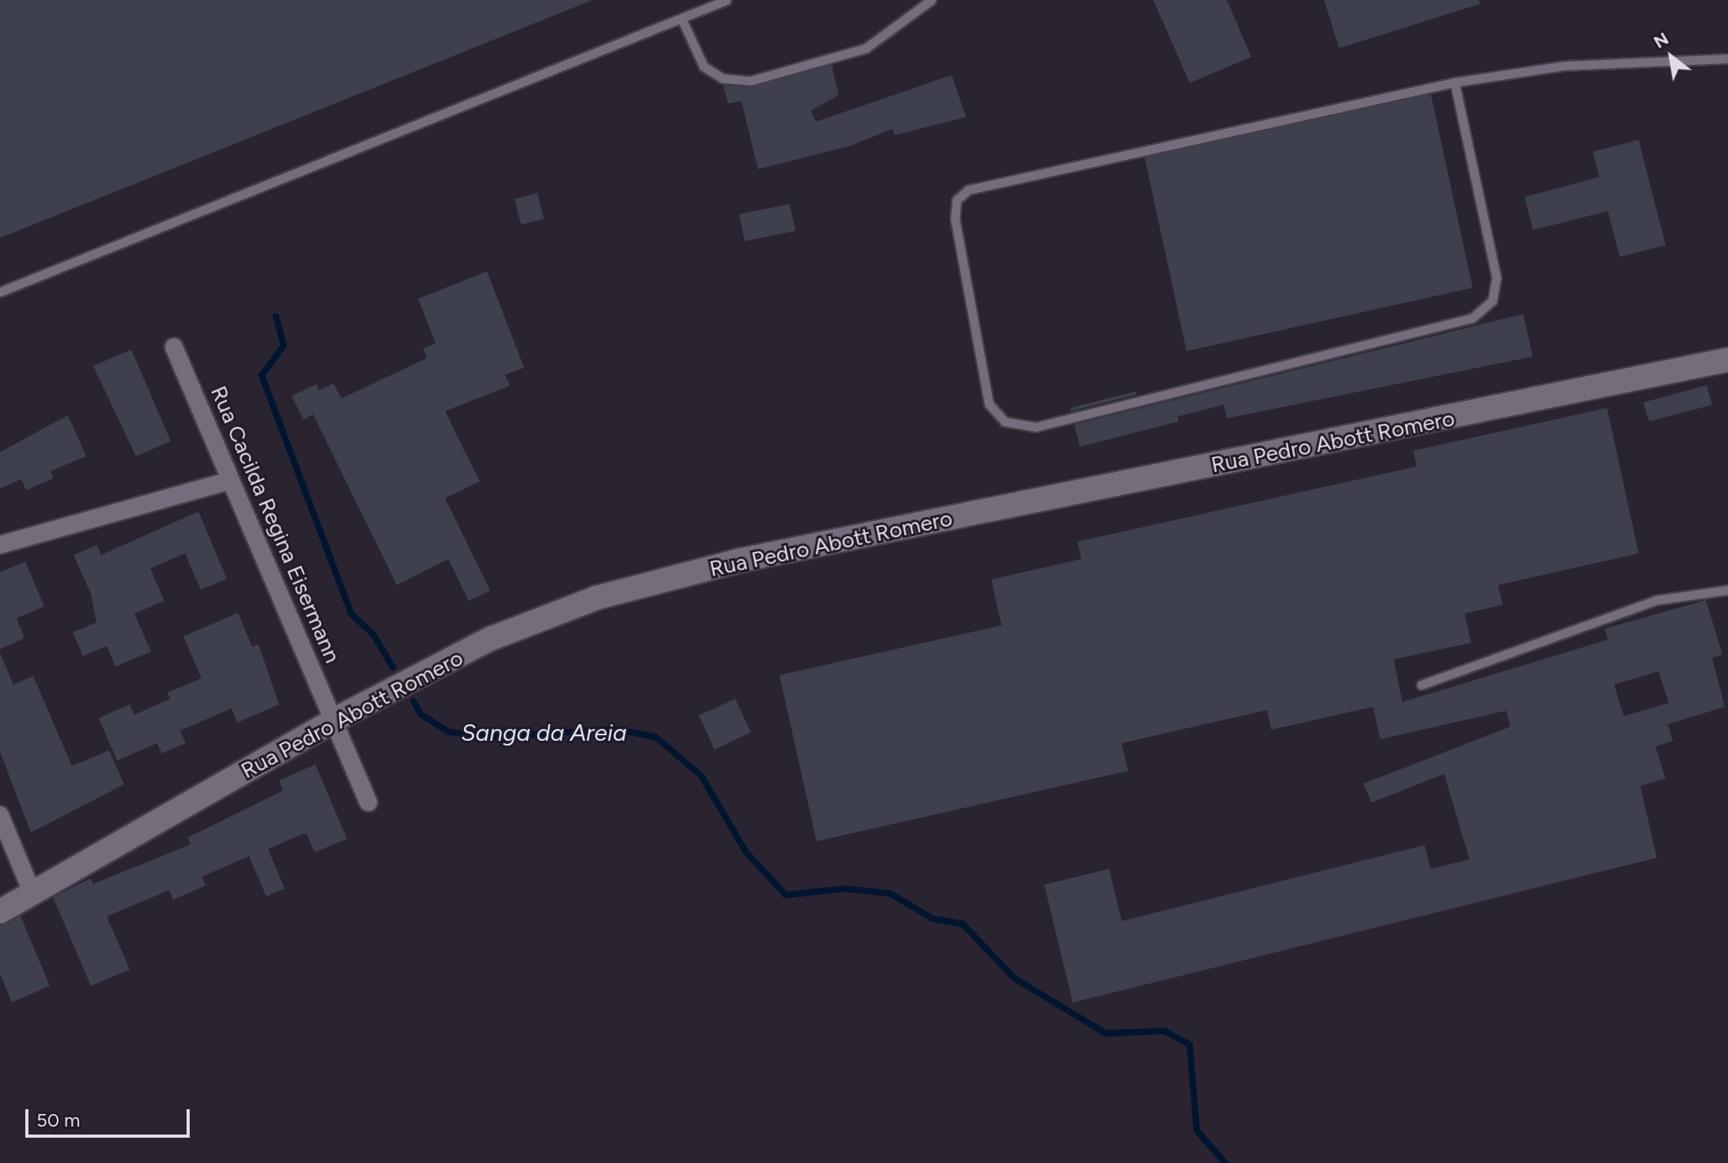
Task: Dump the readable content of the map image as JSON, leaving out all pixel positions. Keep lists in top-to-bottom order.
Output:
{
  "streets": {
    "street": ["Rua Pedro Abott Romero", "Rua Cacilda Regina Eisermann"]
  },
  "crossings": [
    ["Rua Pedro Abott Romero", "Rua Cacilda Regina Eisermann"]
  ],
  "water": ["Sanga da Areia"],
  "scale_bar": "50 m",
  "north": "top left"
}
